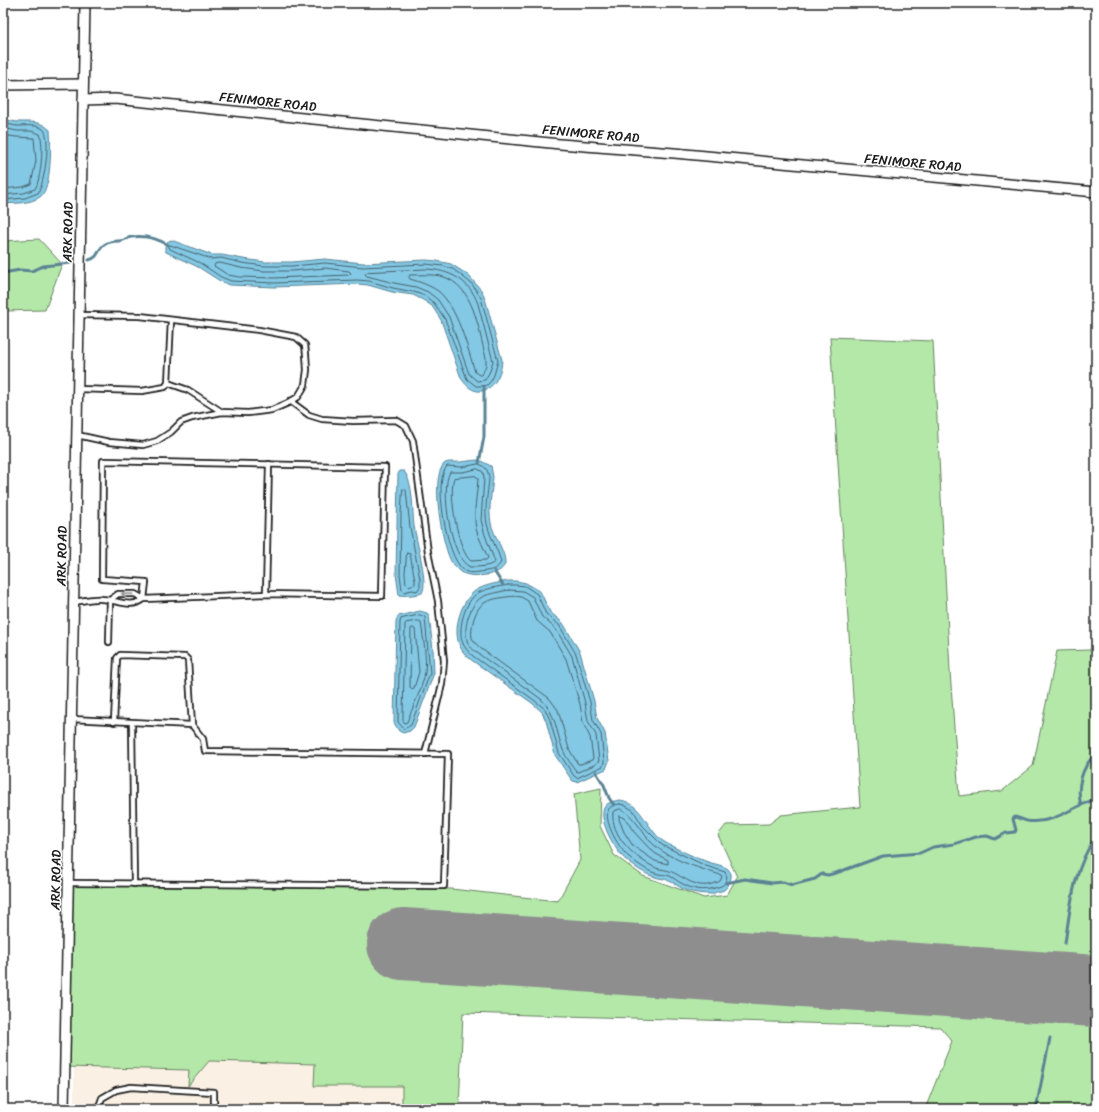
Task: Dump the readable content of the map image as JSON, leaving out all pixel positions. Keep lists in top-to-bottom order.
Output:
{
  "streets": {
    "street": ["FENIMORE ROAD", "ARK ROAD"]
  },
  "crossings": [
    ["FENIMORE ROAD", "ARK ROAD"]
  ]
}
